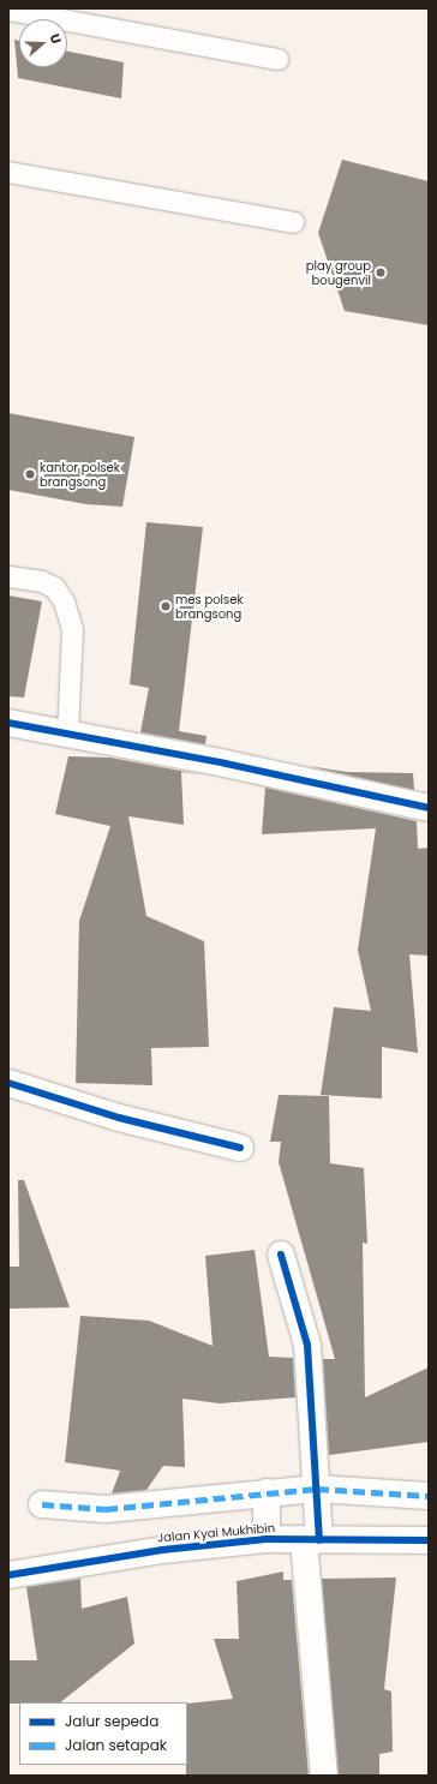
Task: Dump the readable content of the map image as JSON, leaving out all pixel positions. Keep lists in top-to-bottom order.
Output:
{
  "streets": {
    "street": ["Jalan Kyai Mukhibin"]
  },
  "places": ["play group bougenvil", "kantor polsek brangsong", "mes polsek brangsong"],
  "legend": ["Jalur sepeda", "Jalan setapak"],
  "north": "right"
}
